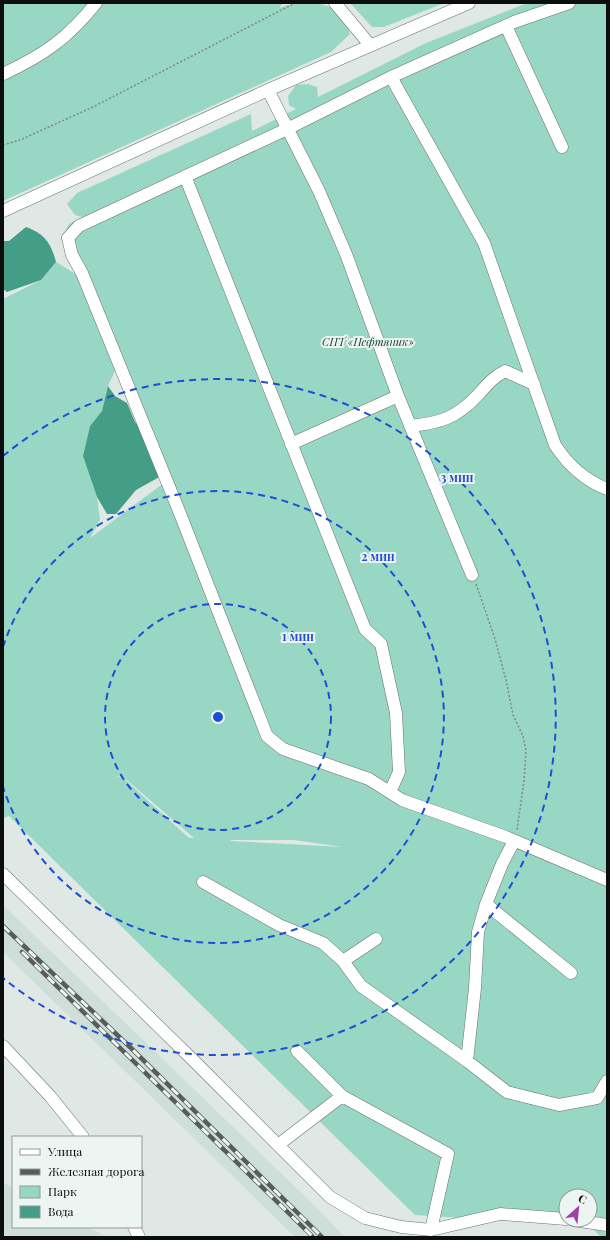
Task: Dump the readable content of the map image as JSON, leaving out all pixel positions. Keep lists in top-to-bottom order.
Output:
{
  "parks": ["СНТ «Нефтяник»"],
  "legend": [
    "Улица",
    "Железная дорога",
    "Парк",
    "Вода"
  ],
  "north": "top right",
  "rings": ["3 мин", "2 мин", "1 мин"]
}
